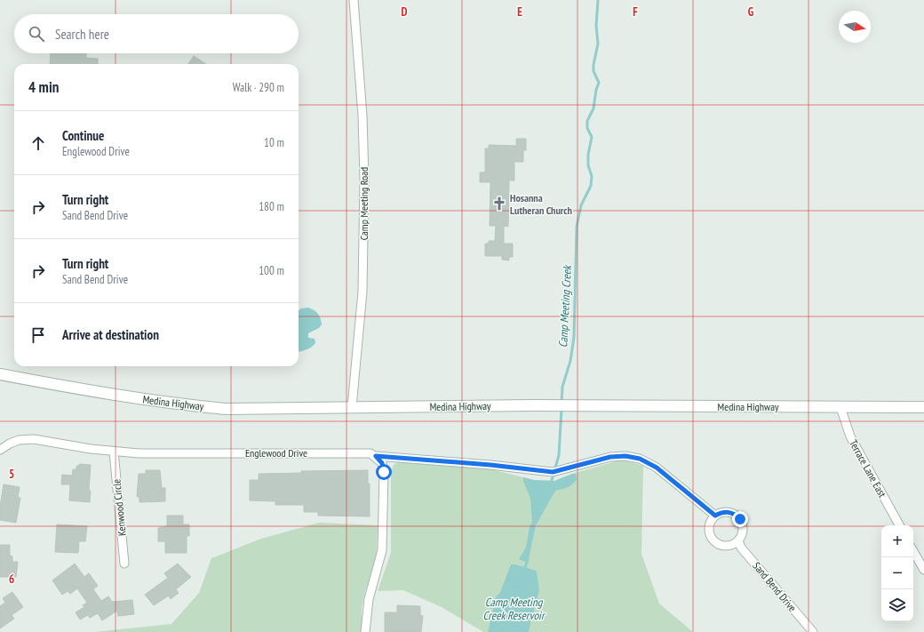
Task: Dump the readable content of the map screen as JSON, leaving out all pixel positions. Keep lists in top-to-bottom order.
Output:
{
  "streets": {
    "main road": ["Medina Highway"],
    "street": [
      "Camp Meeting Road",
      "Englewood Drive",
      "Terrace Lane East",
      "Kenwood Circle",
      "Sand Bend Drive"
    ]
  },
  "crossings": [
    ["Camp Meeting Road", "Medina Highway"],
    ["Medina Highway", "Terrace Lane East"],
    ["Englewood Drive", "Kenwood Circle"]
  ],
  "water": ["Camp Meeting Creek", "Camp Meeting Creek Reservoir"],
  "places": {
    "church": ["Hosanna Lutheran Church"]
  },
  "north": "right",
  "page": {
    "search": "Search here",
    "heading": ["4 min", "Walk · 290 m"],
    "list": [
      ["Continue", "Englewood Drive", "10 m"],
      ["Turn right", "Sand Bend Drive", "180 m"],
      ["Turn right", "Sand Bend Drive", "100 m"],
      "Arrive at destination"
    ],
    "map_buttons": ["+", "−"]
  },
  "grid": {
    "columns": [
      "D",
      "E",
      "F",
      "G"
    ],
    "rows": ["5", "6"]
  }
}
